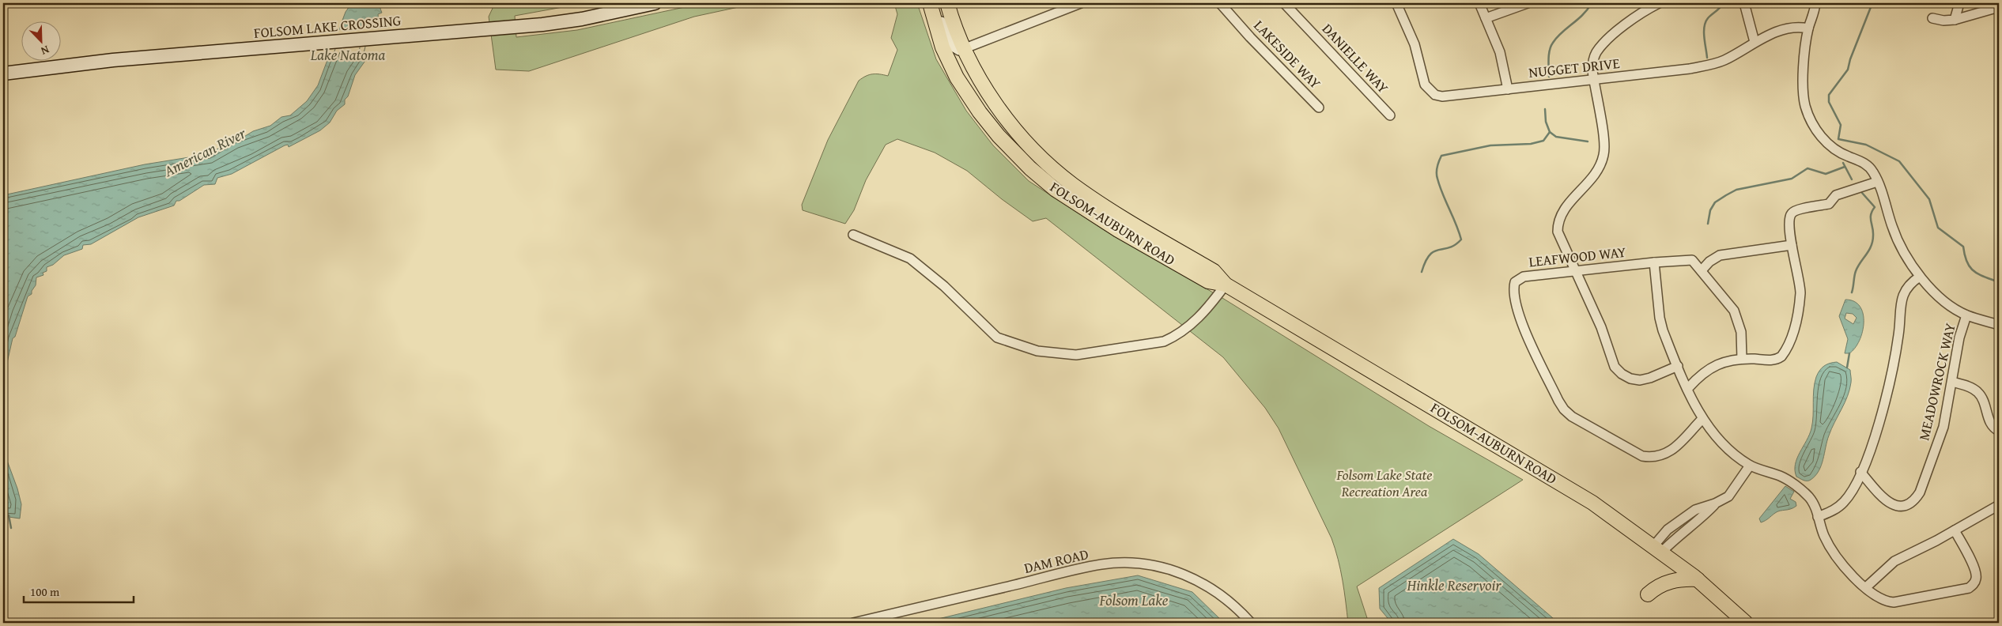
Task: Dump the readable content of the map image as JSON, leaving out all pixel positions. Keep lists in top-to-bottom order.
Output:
{
  "streets": {
    "main road": ["FOLSOM LAKE CROSSING", "FOLSOM-AUBURN ROAD"],
    "street": [
      "LAKESIDE WAY",
      "DANIELLE WAY",
      "NUGGET DRIVE",
      "LEAFWOOD WAY",
      "MEADOWROCK WAY",
      "DAM ROAD"
    ]
  },
  "water": [
    "Lake Natoma",
    "American River",
    "Hinkle Reservoir",
    "Folsom Lake"
  ],
  "parks": ["Folsom Lake State Recreation Area"],
  "scale_bar": "100 m",
  "north": "bottom right"
}
